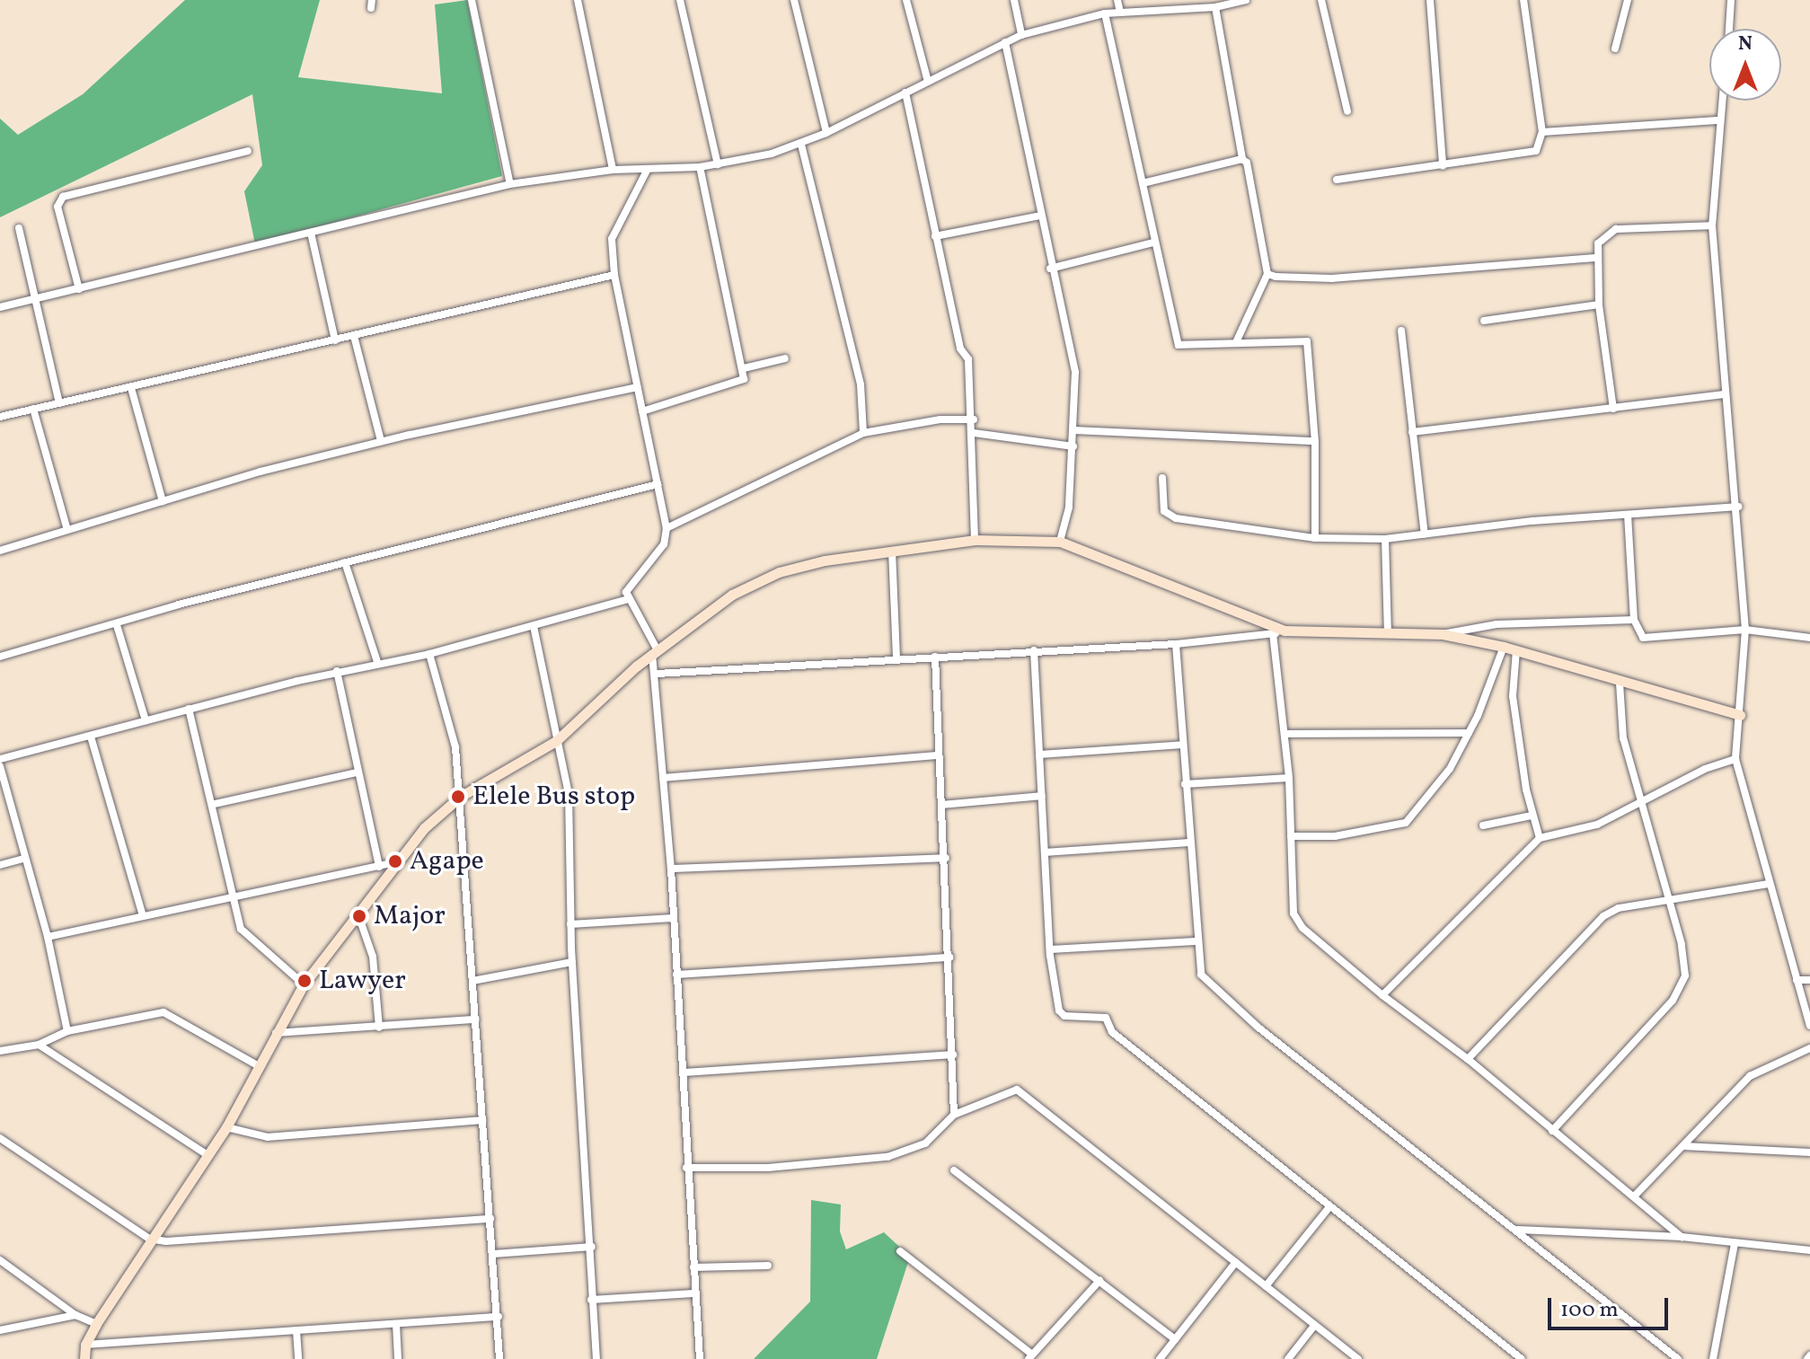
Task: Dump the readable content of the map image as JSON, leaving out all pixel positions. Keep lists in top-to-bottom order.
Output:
{
  "places": [
    "Elele Bus stop",
    "Agape",
    "Major",
    "Lawyer"
  ],
  "scale_bar": "100 m",
  "north": "top"
}
